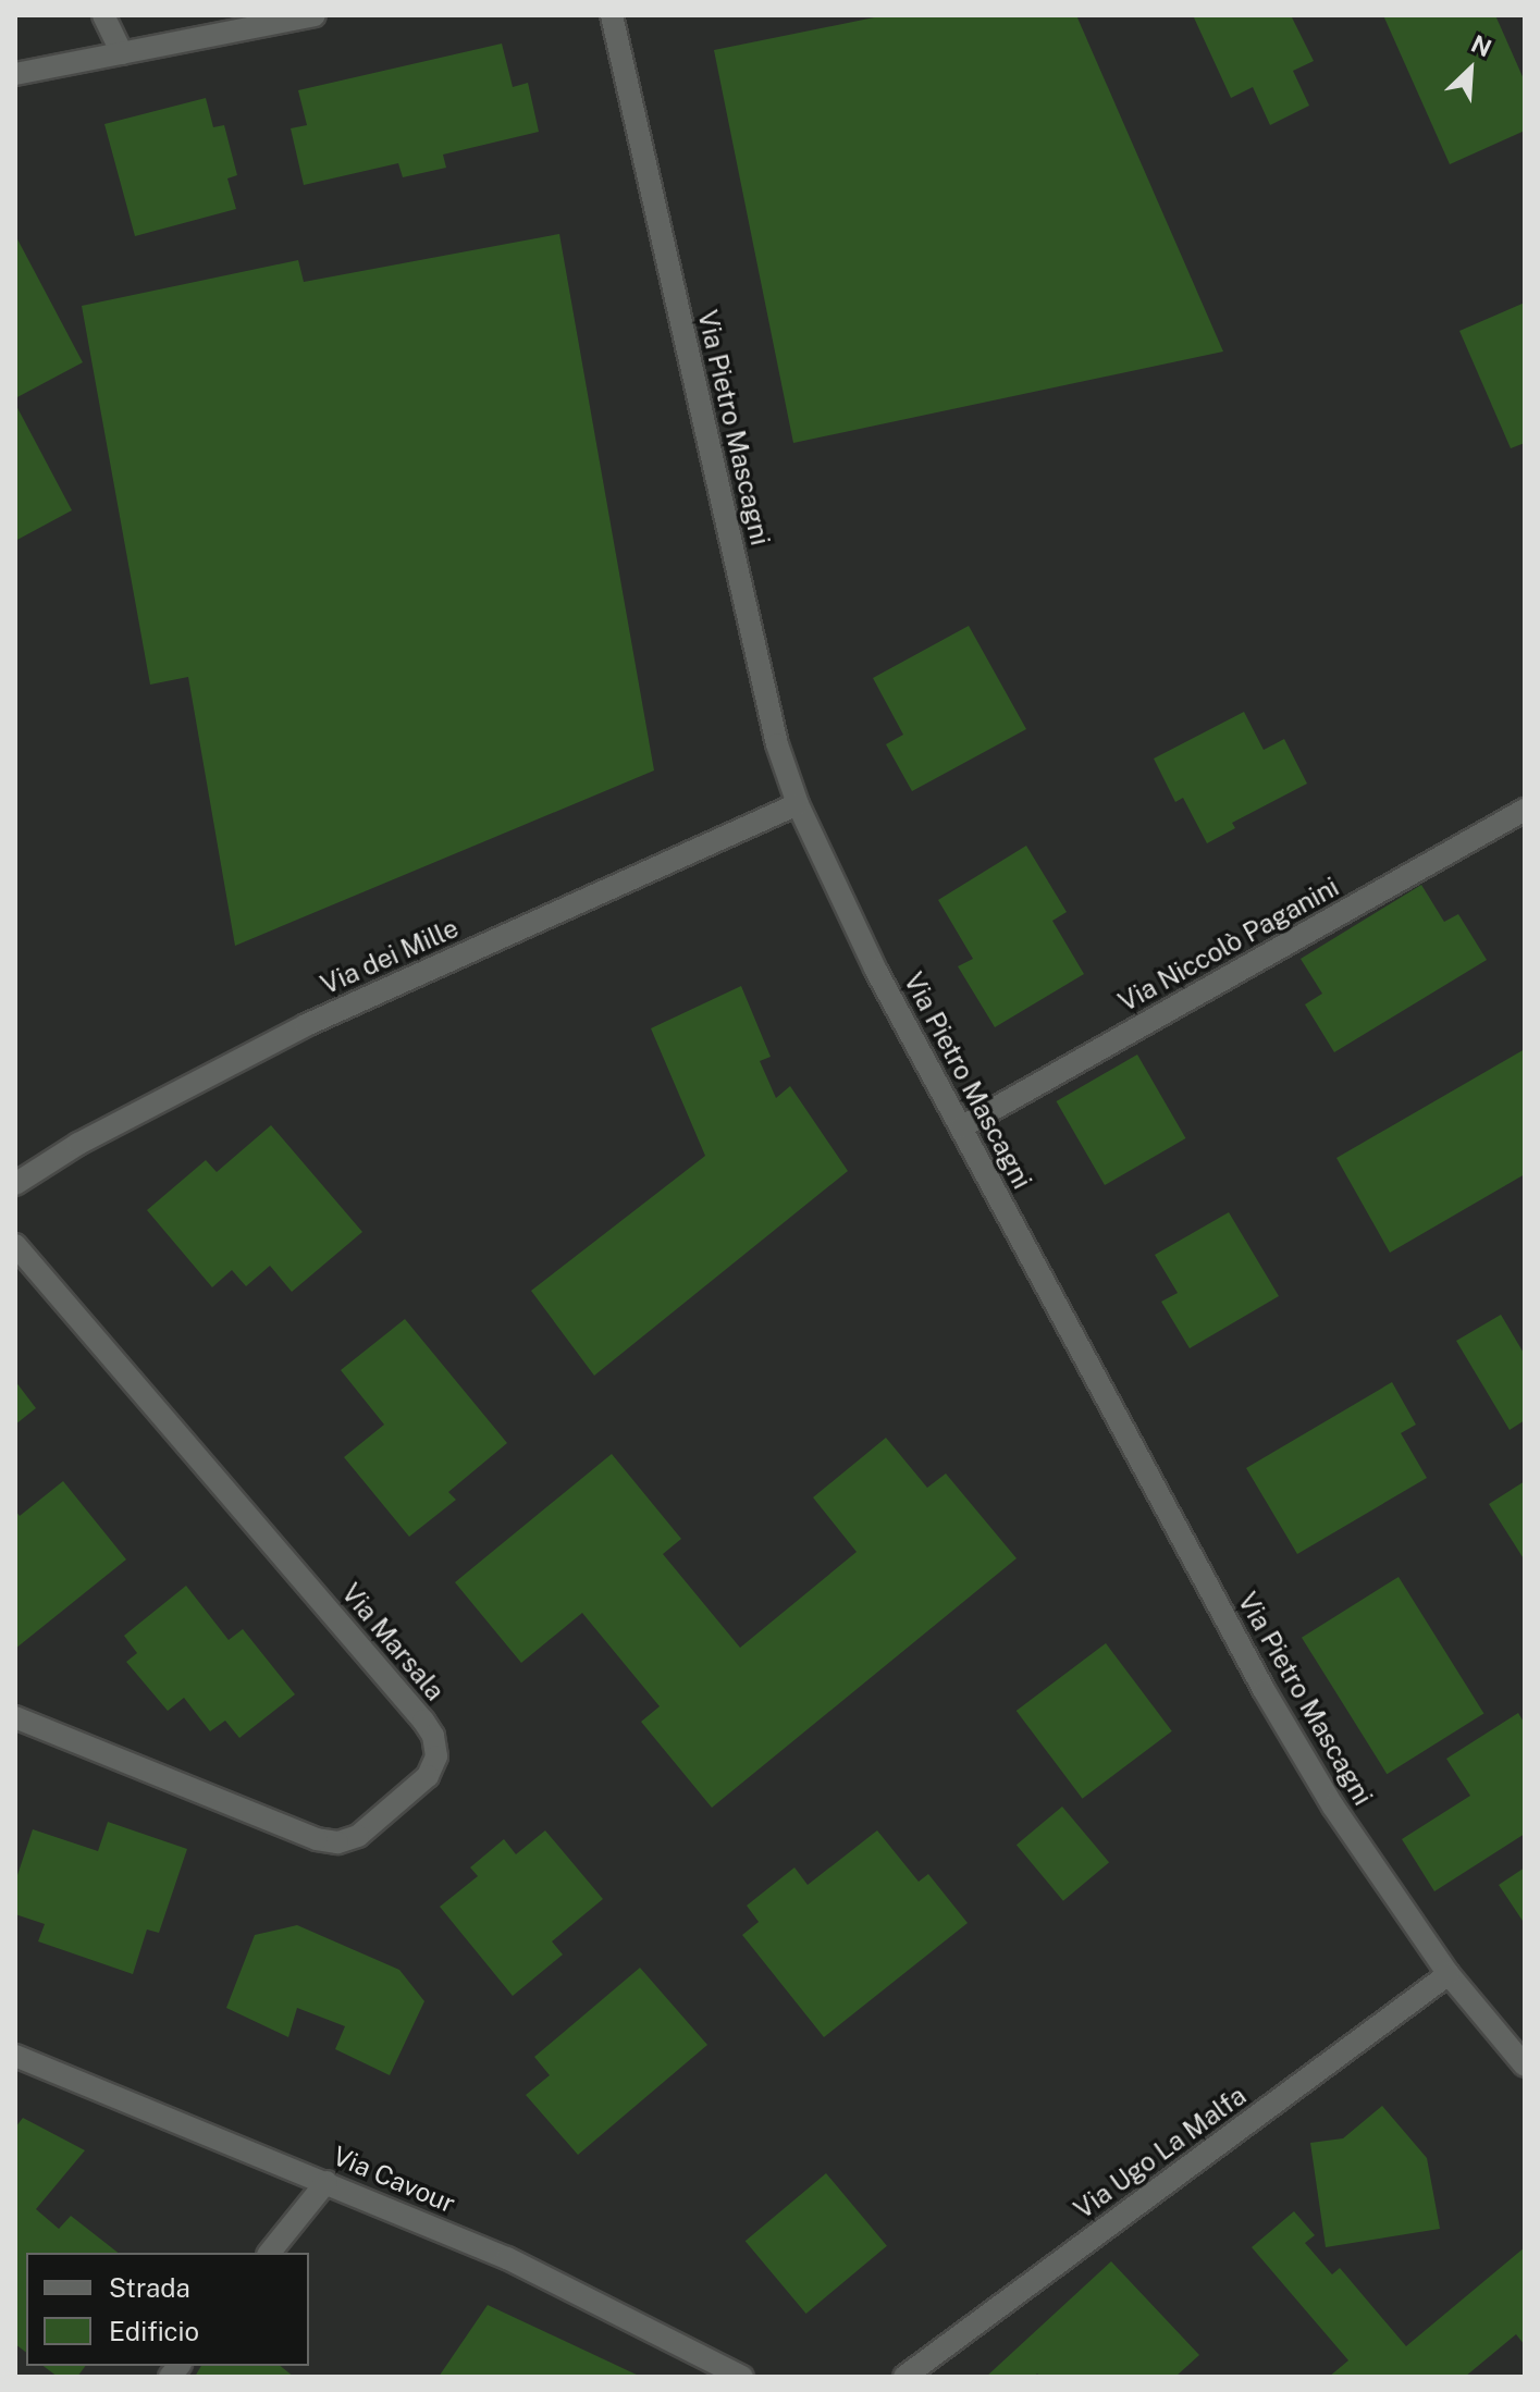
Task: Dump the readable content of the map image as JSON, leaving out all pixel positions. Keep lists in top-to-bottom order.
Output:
{
  "streets": {
    "street": [
      "Via Pietro Mascagni",
      "Via Niccolò Paganini",
      "Via dei Mille",
      "Via Marsala",
      "Via Ugo La Malfa",
      "Via Cavour"
    ]
  },
  "crossings": [
    ["Via Pietro Mascagni", "Via Niccolò Paganini"],
    ["Via Pietro Mascagni", "Via dei Mille"],
    ["Via Pietro Mascagni", "Via Ugo La Malfa"]
  ],
  "legend": ["Strada", "Edificio"],
  "north": "top right"
}
